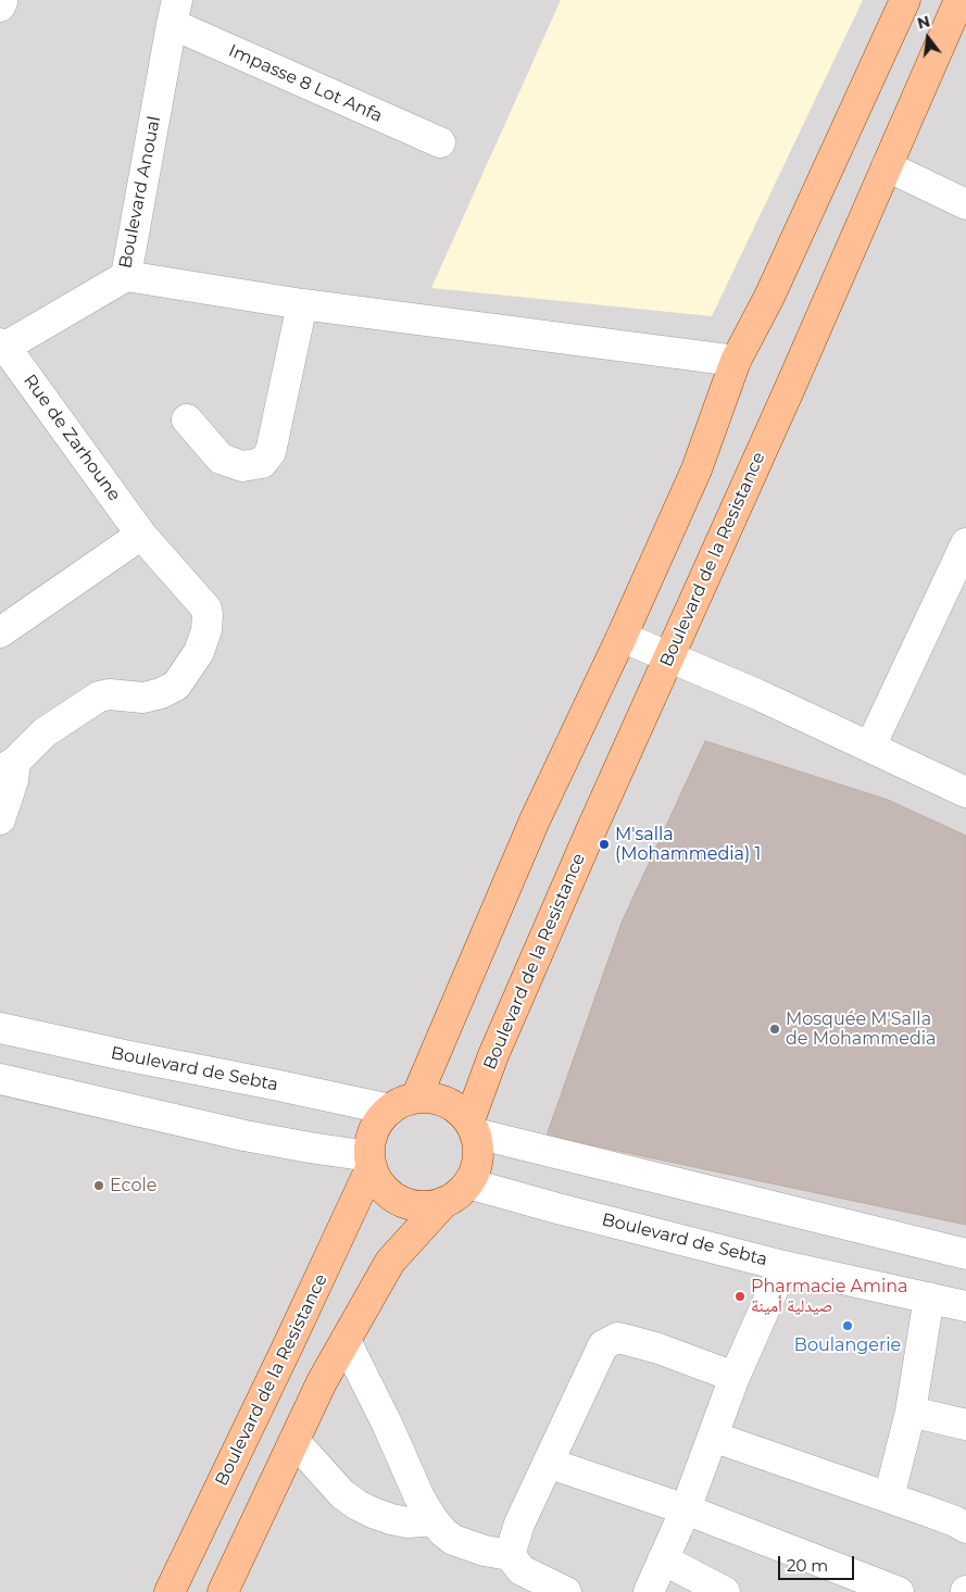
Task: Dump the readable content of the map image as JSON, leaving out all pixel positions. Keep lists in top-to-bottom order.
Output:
{
  "streets": {
    "main road": ["Boulevard de la Resistance"],
    "street": [
      "Impasse 8 Lot Anfa",
      "Boulevard Anoual",
      "Rue de Zarhoune",
      "Boulevard de Sebta"
    ]
  },
  "crossings": [
    ["Impasse 8 Lot Anfa", "Boulevard Anoual"],
    ["Boulevard Anoual", "Rue de Zarhoune"],
    ["Boulevard de la Resistance", "Boulevard de Sebta"]
  ],
  "places": [
    "M'salla (Mohammedia) 1",
    "Mosquée M'Salla de Mohammedia",
    "Ecole",
    "Pharmacie Amina صيدلية أمينة",
    "Boulangerie"
  ],
  "scale_bar": "20 m",
  "north": "top"
}
